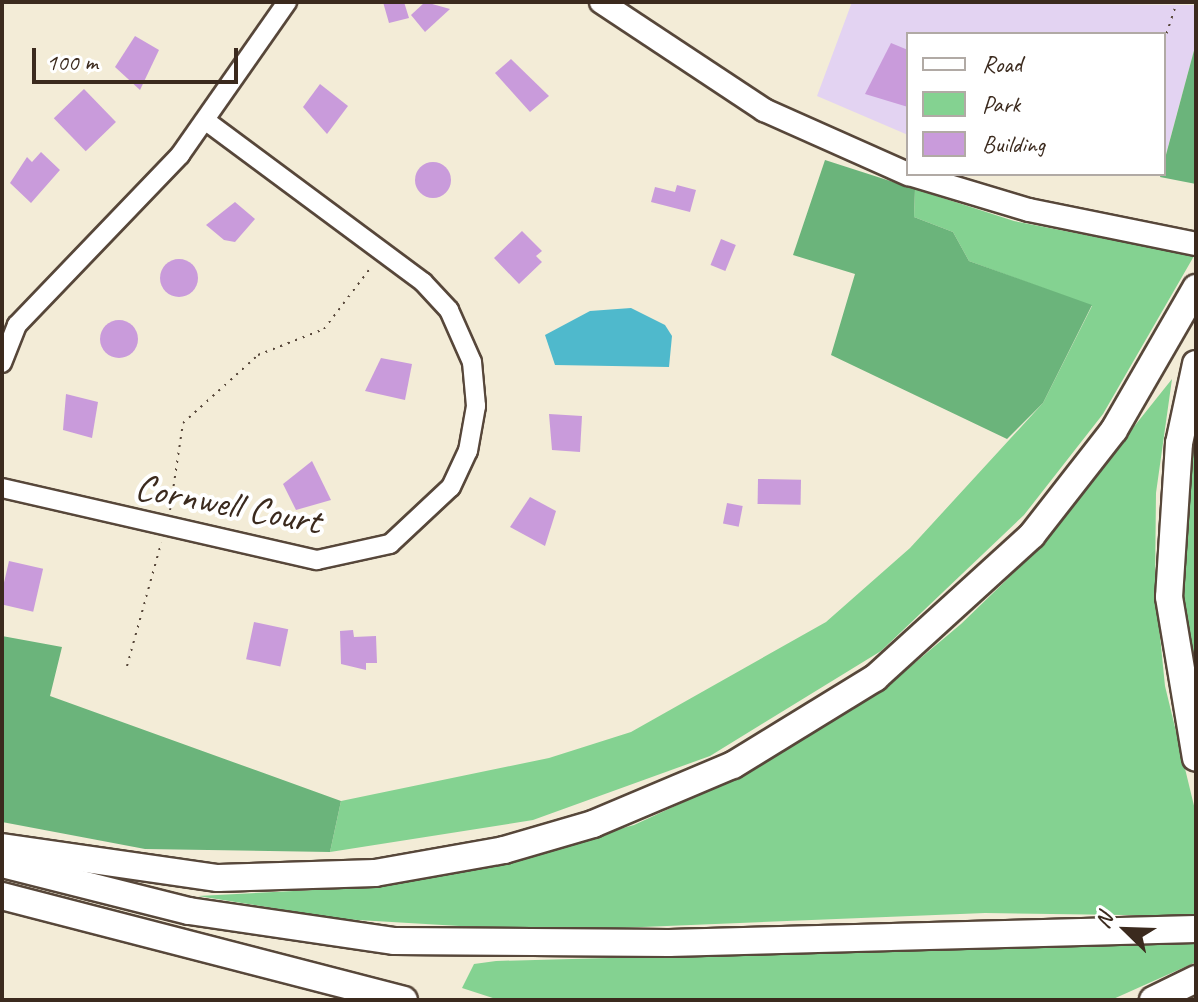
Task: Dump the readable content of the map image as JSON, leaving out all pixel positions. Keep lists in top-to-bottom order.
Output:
{
  "streets": {
    "street": ["Cornwell Court"]
  },
  "legend": ["Road", "Park", "Building"],
  "scale_bar": "100 m",
  "north": "top left"
}
